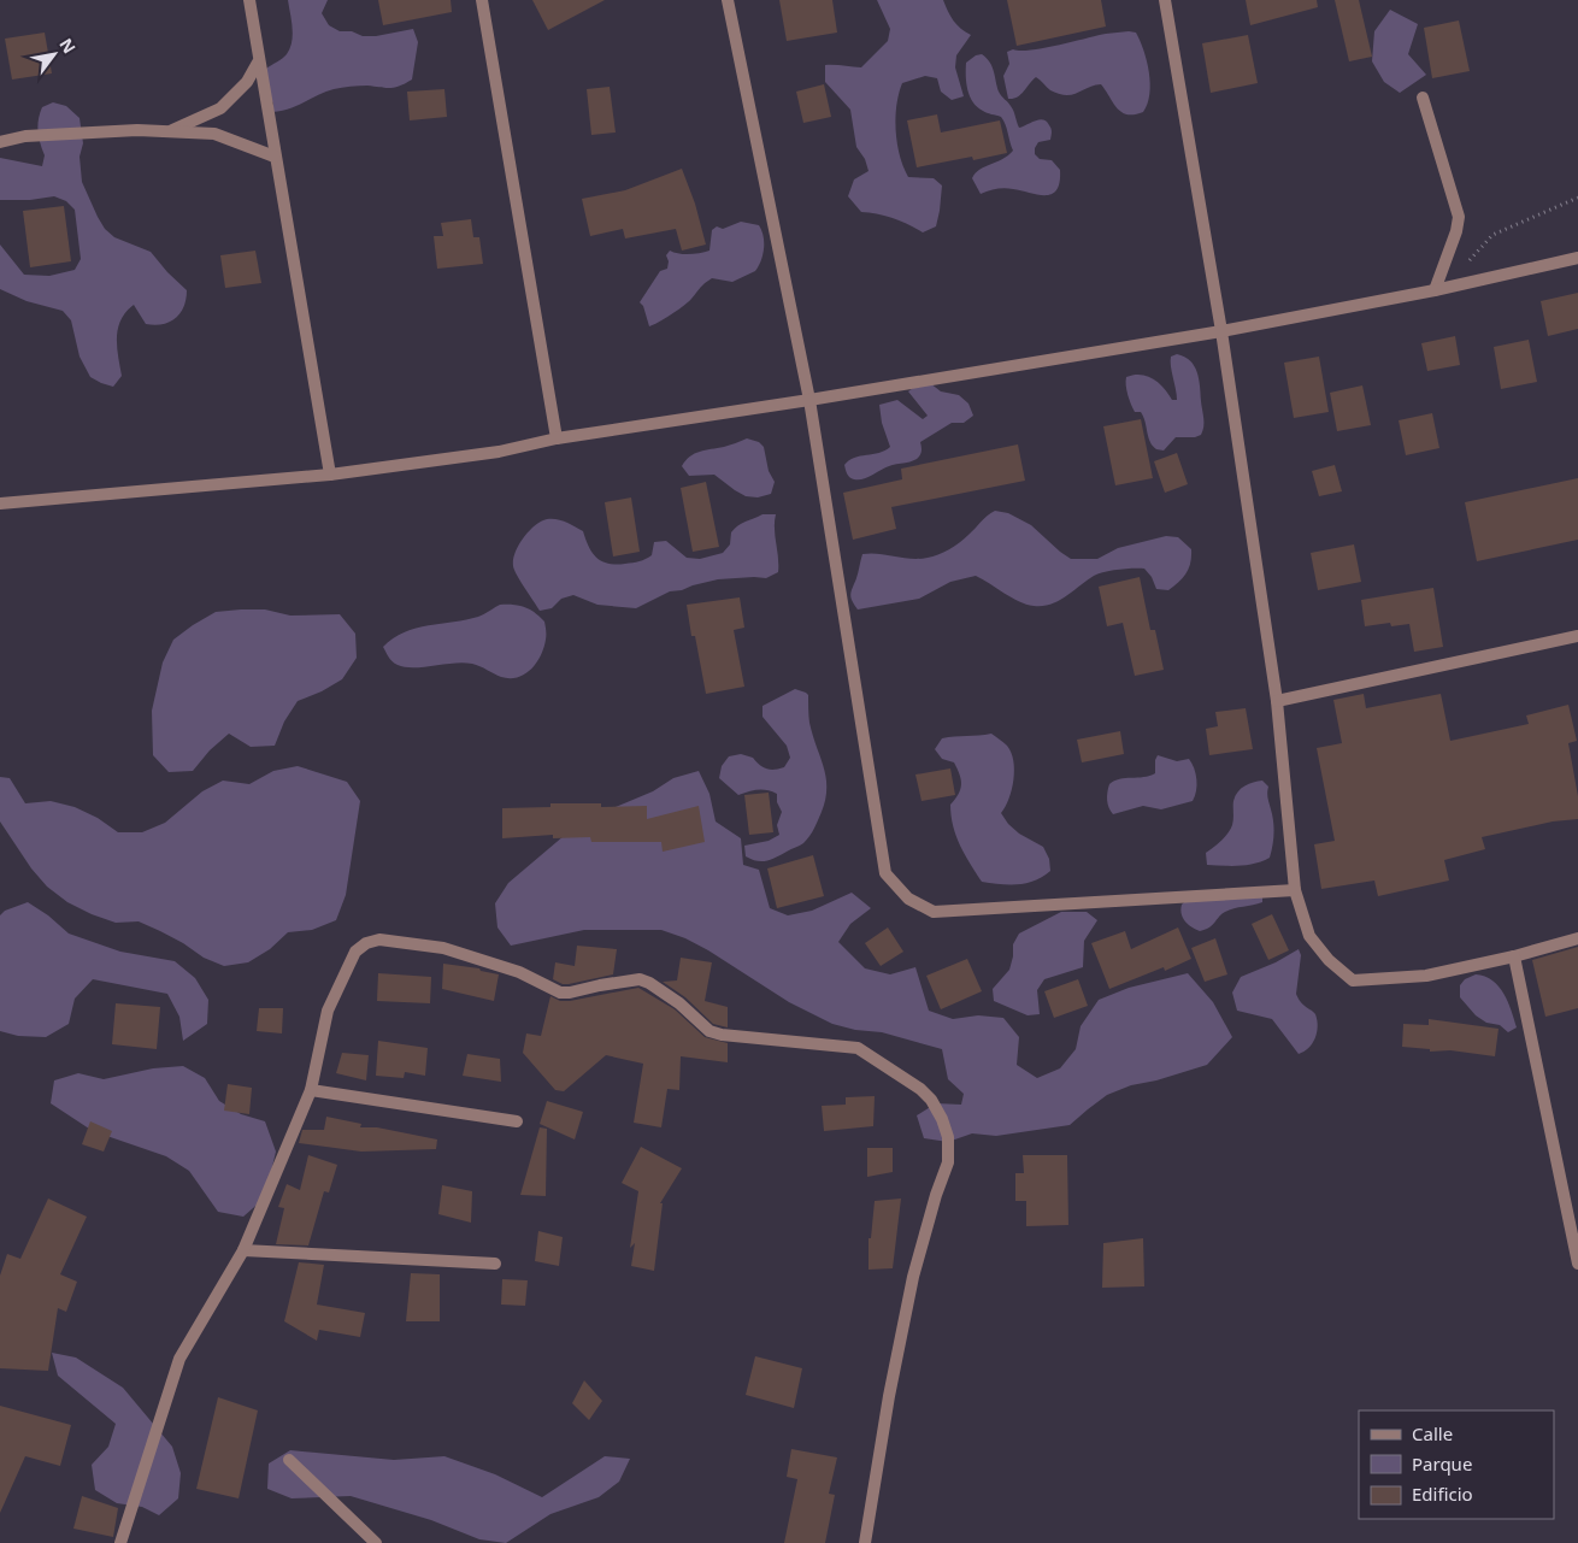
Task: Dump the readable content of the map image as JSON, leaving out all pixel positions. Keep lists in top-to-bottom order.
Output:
{
  "legend": ["Calle", "Parque", "Edificio"],
  "north": "top right"
}
